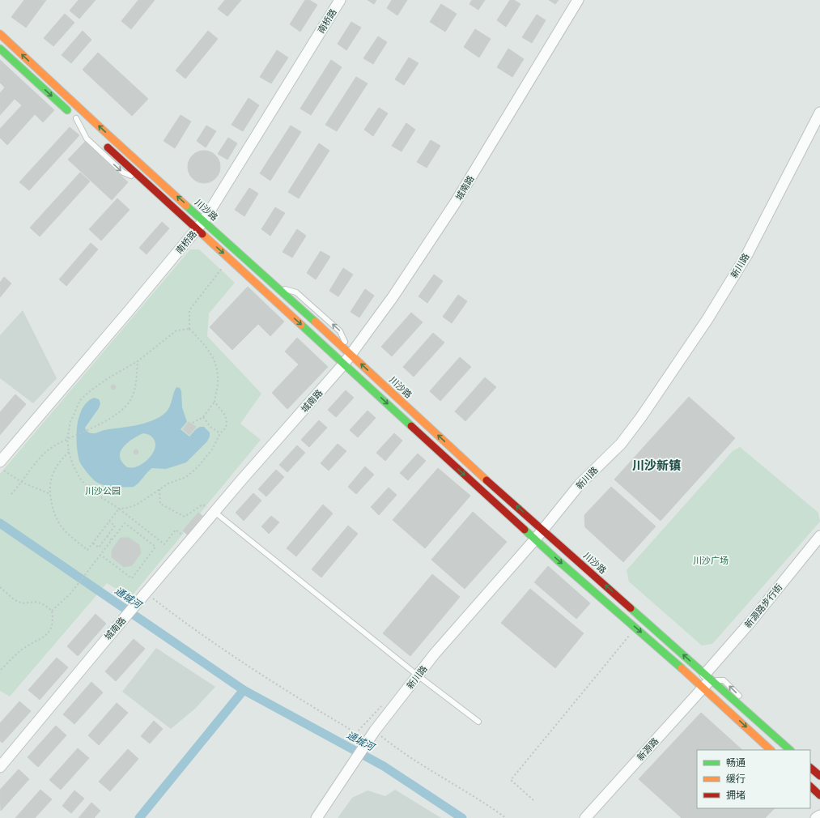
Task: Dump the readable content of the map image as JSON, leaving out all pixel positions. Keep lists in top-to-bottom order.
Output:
{
  "streets": {
    "main road": ["川沙路"],
    "street": [
      "南桥路",
      "城南路",
      "新川路",
      "新源路步行街",
      "新源路"
    ]
  },
  "crossings": [
    ["南桥路", "川沙路"],
    ["城南路", "川沙路"],
    ["川沙路", "新川路"],
    ["川沙路", "新源路步行街"],
    ["川沙路", "新源路"],
    ["新源路步行街", "新源路"]
  ],
  "districts": ["川沙新镇"],
  "water": ["通城河"],
  "parks": ["川沙公园", "川沙广场"],
  "legend": ["畅通", "缓行", "拥堵"]
}
